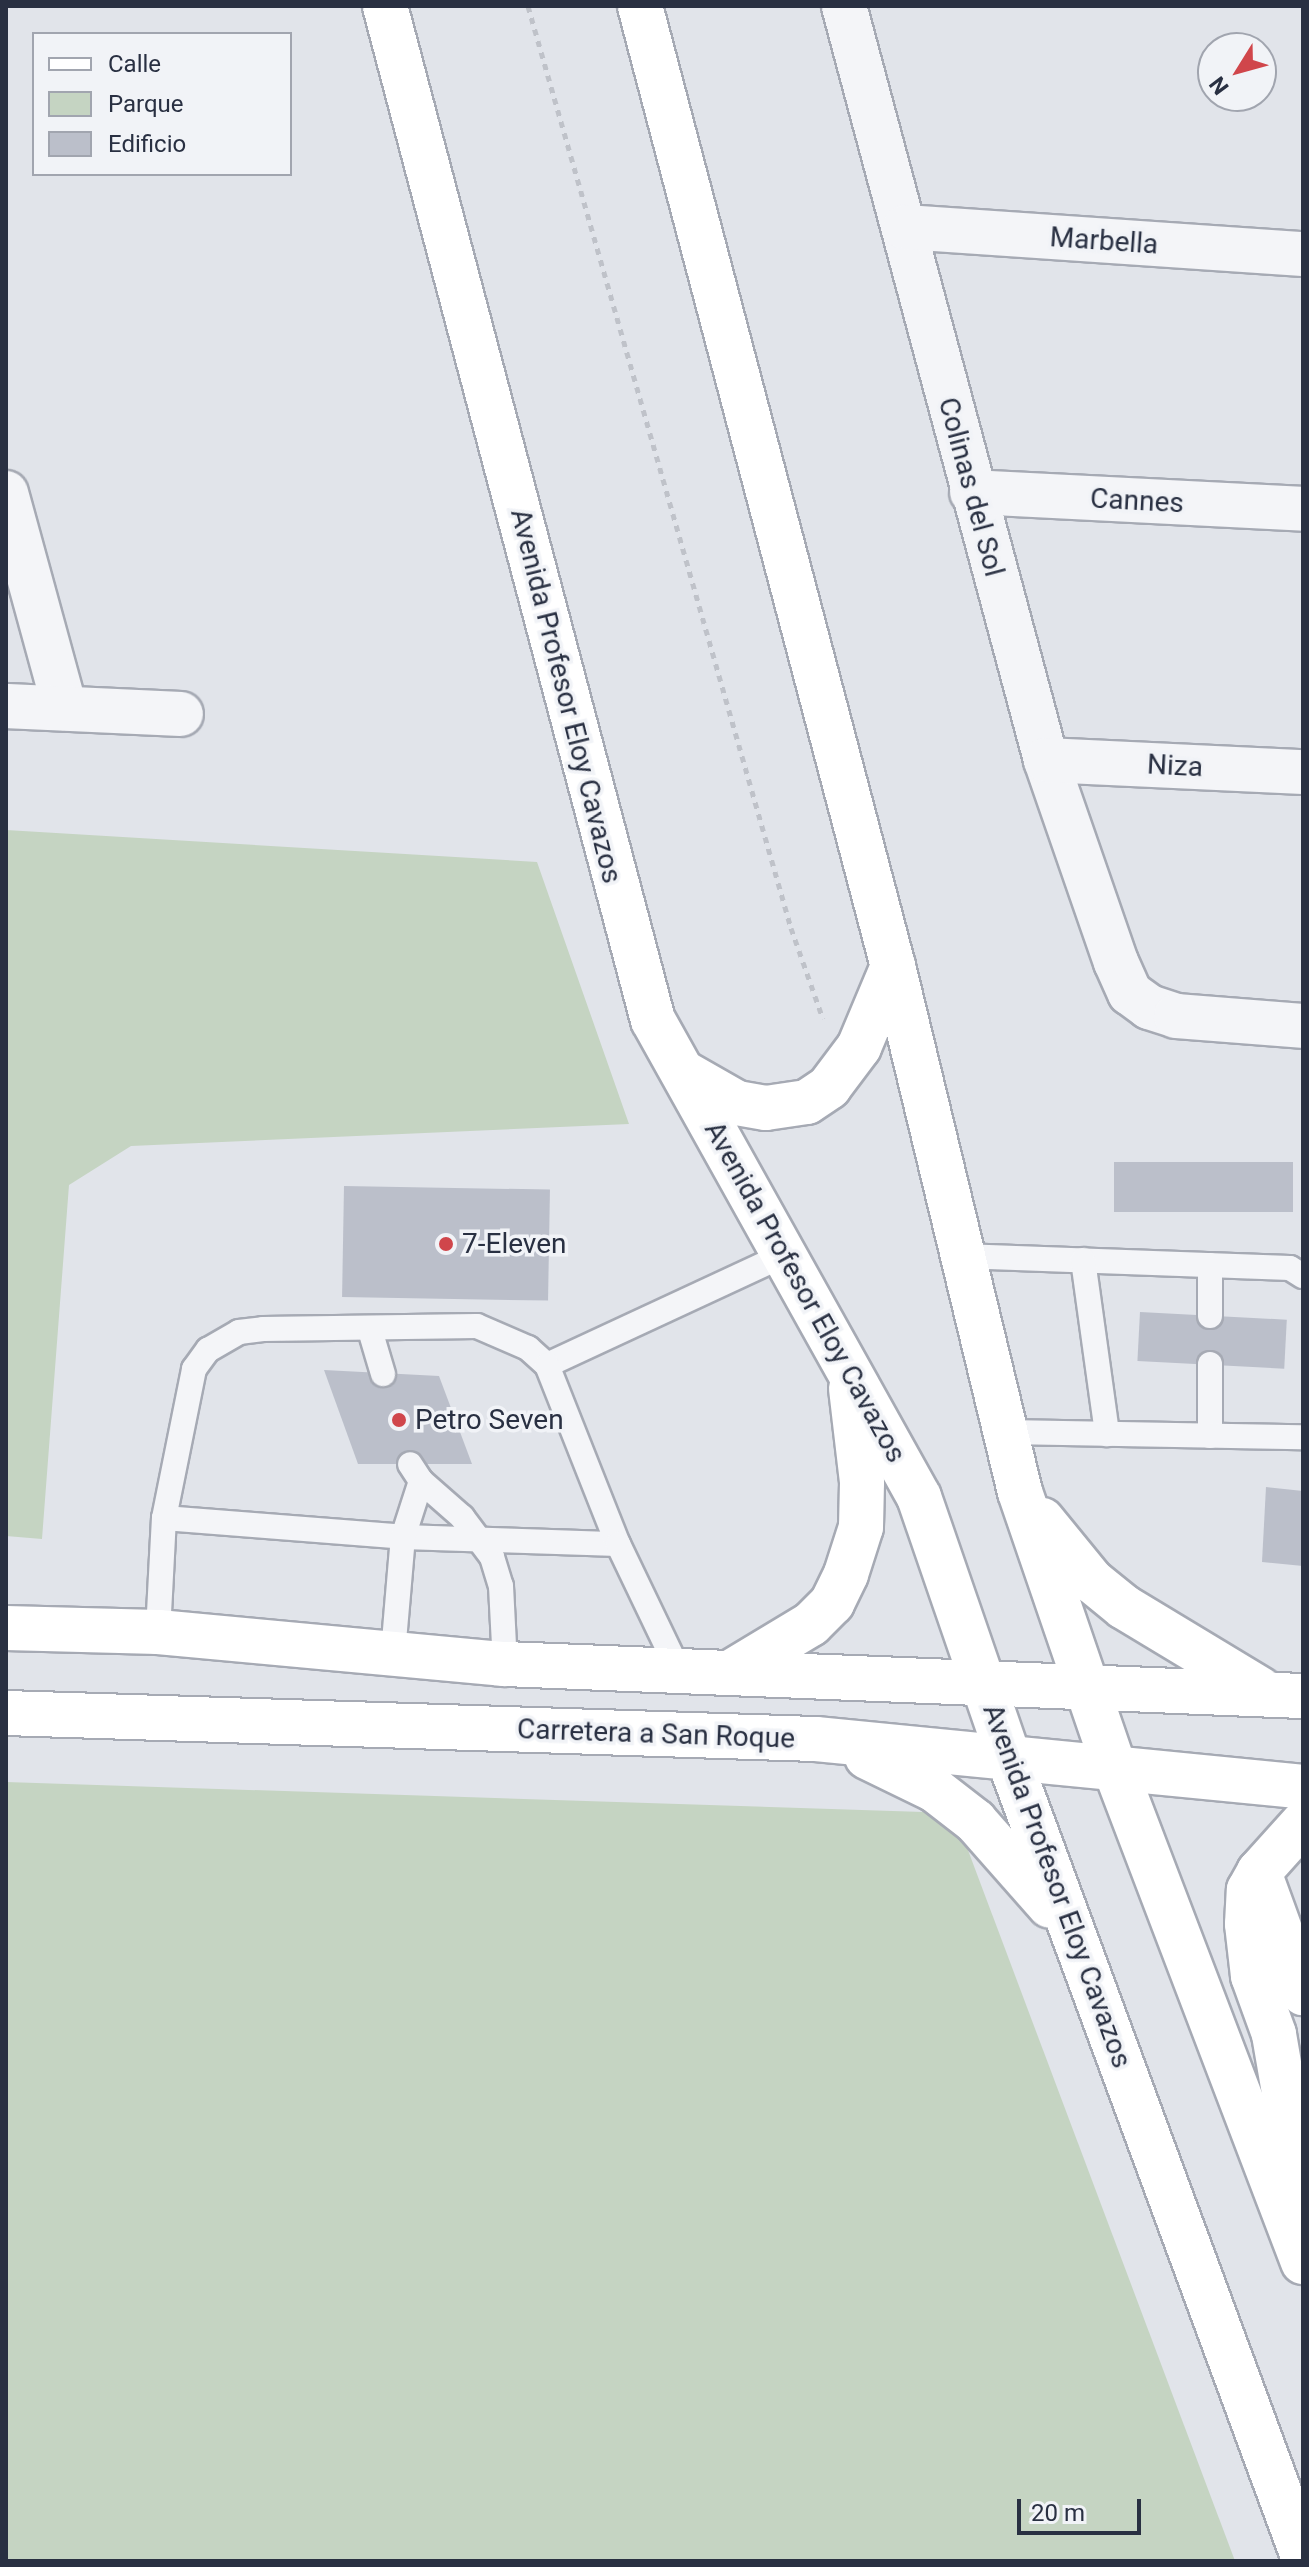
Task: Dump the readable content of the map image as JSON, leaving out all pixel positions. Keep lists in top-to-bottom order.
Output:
{
  "streets": {
    "main road": ["Avenida Profesor Eloy Cavazos", "Carretera a San Roque"],
    "street": [
      "Marbella",
      "Colinas del Sol",
      "Cannes",
      "Niza"
    ]
  },
  "crossings": [
    ["Marbella", "Colinas del Sol"],
    ["Colinas del Sol", "Cannes"],
    ["Colinas del Sol", "Niza"],
    ["Avenida Profesor Eloy Cavazos", "Carretera a San Roque"]
  ],
  "places": ["7-Eleven", "Petro Seven"],
  "legend": ["Calle", "Parque", "Edificio"],
  "scale_bar": "20 m",
  "north": "bottom left"
}
